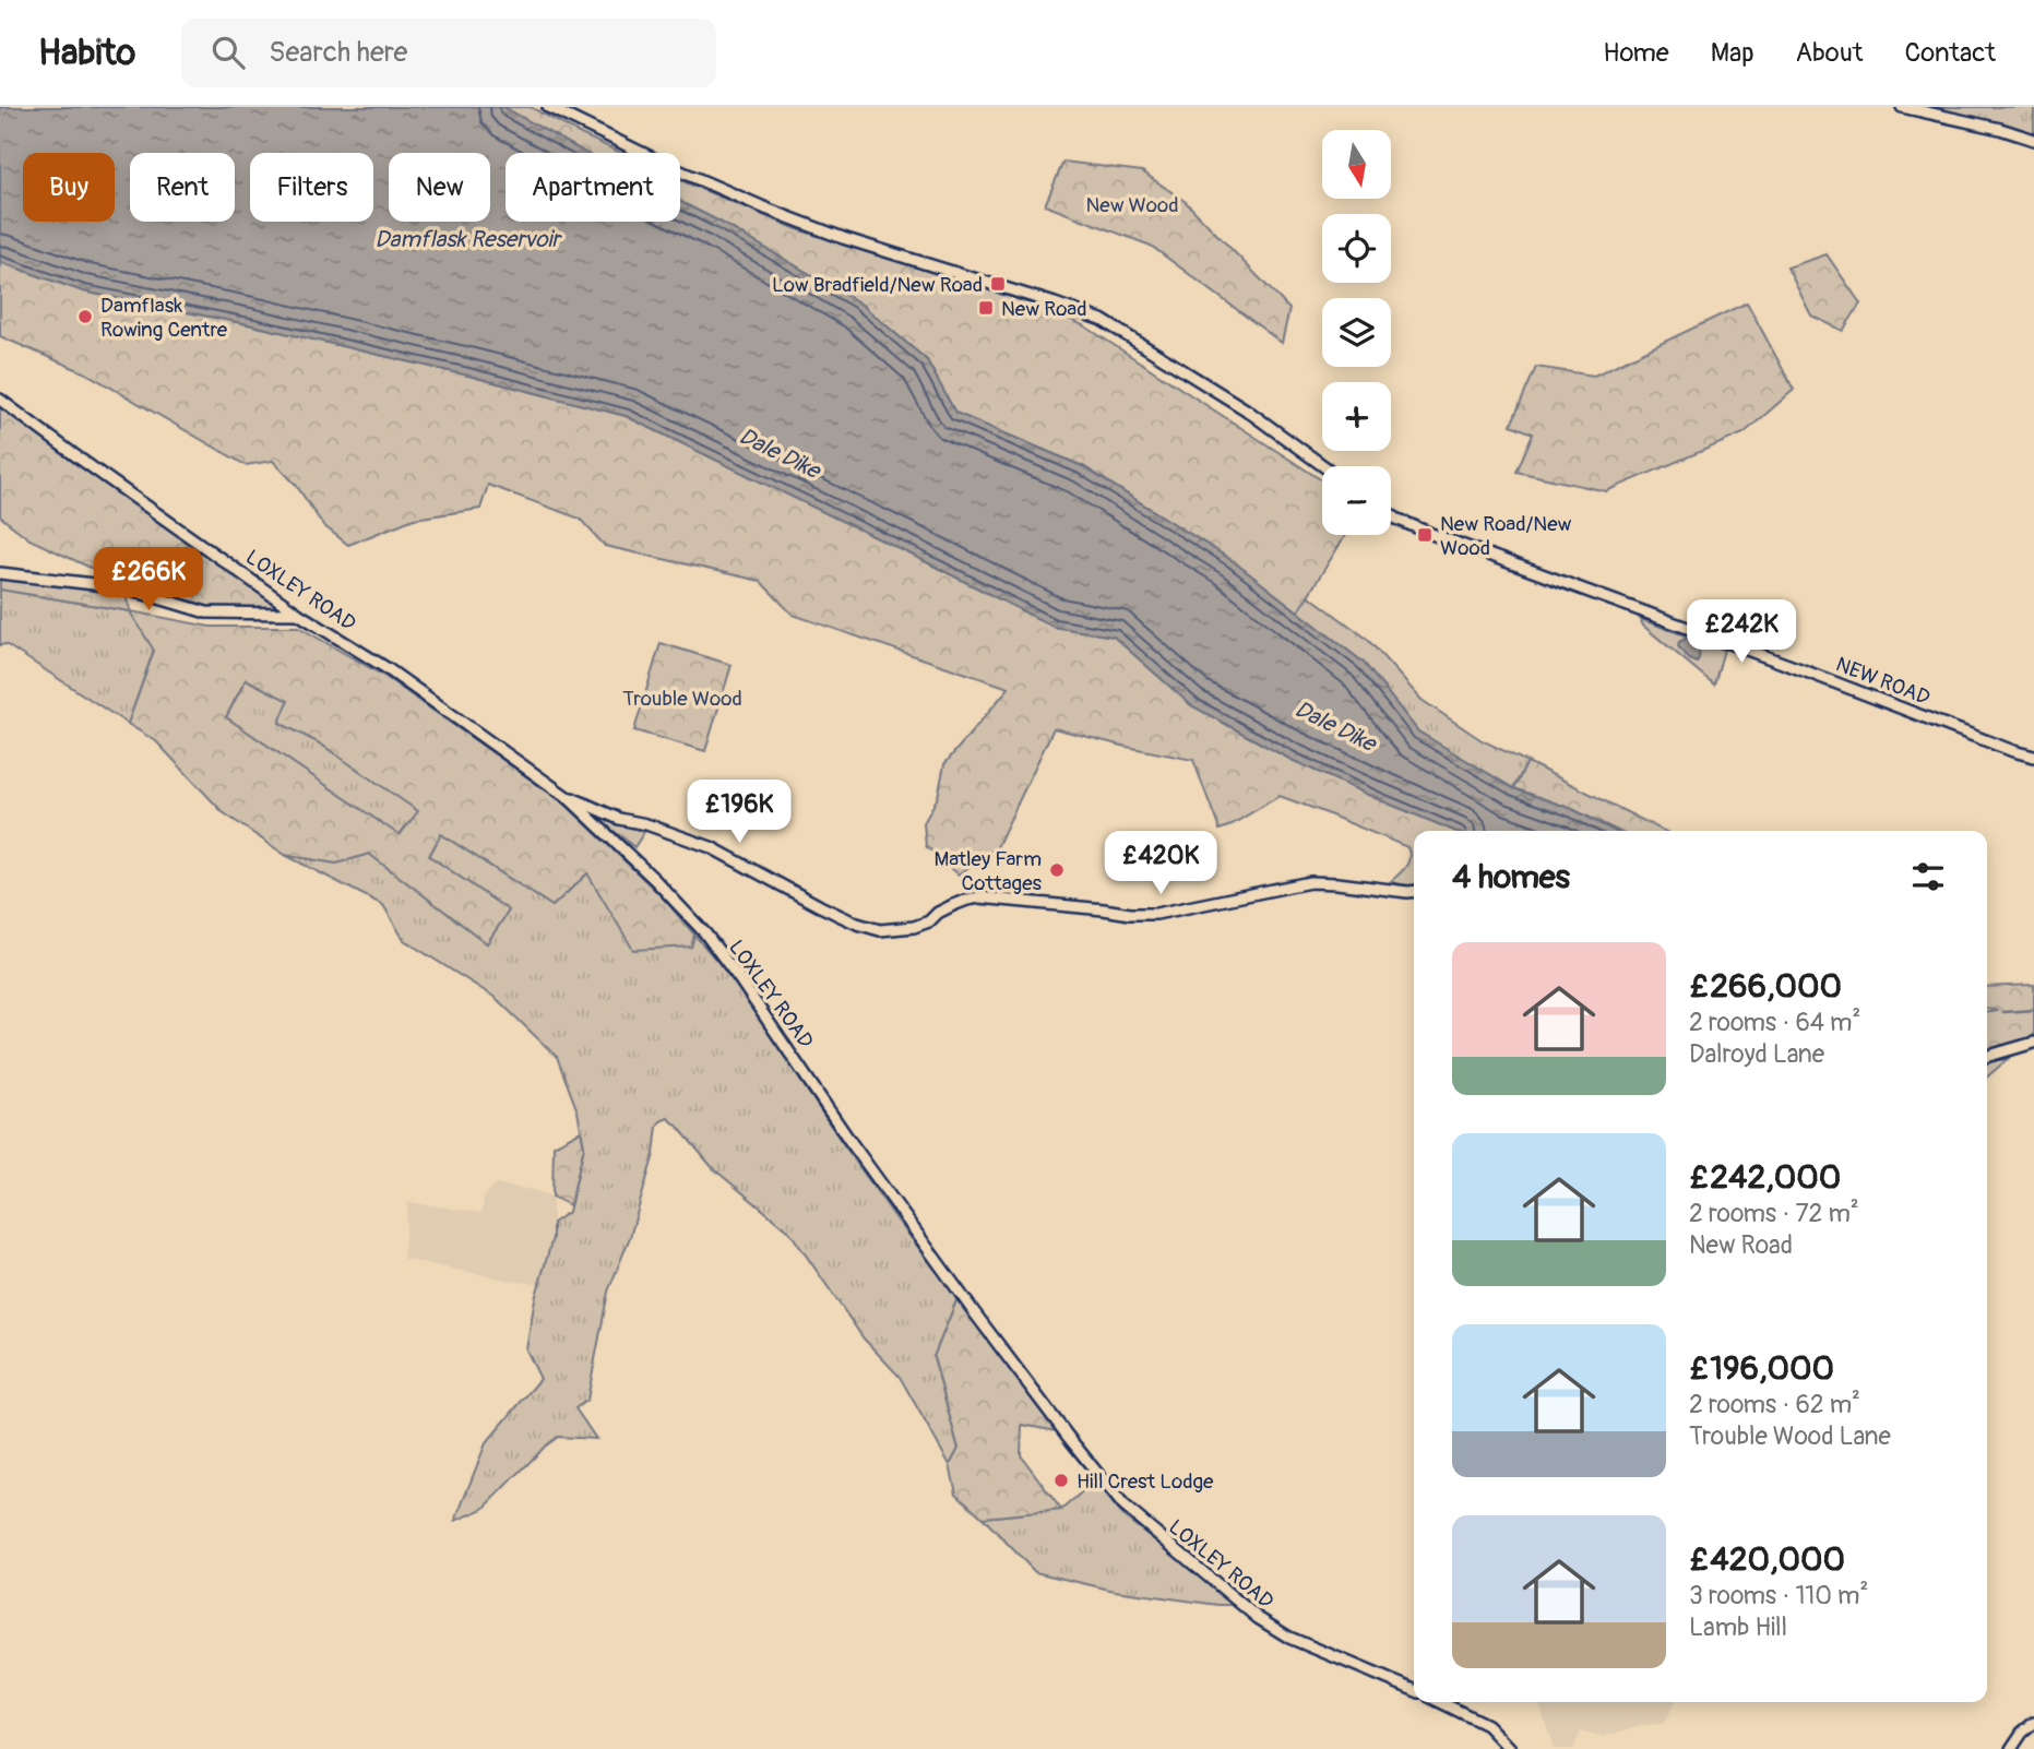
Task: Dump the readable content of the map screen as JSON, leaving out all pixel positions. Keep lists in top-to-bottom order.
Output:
{
  "streets": {
    "street": ["LOXLEY ROAD", "NEW ROAD"]
  },
  "water": ["Damflask Reservoir", "Dale Dike"],
  "parks": ["New Wood", "Trouble Wood"],
  "places": {
    "transit": ["Low Bradfield/New Road", "New Road", "New Road/New Wood"],
    "other": ["Damflask Rowing Centre", "Matley Farm Cottages", "Hill Crest Lodge"]
  },
  "north": "bottom",
  "page": {
    "header": "Habito",
    "search": "Search here",
    "nav": [
      "Home",
      "Map",
      "About",
      "Contact"
    ],
    "map_buttons": ["+", "−"],
    "chip": [
      "Buy",
      "Rent",
      "Filters",
      "New",
      "Apartment"
    ],
    "price": [
      "£266K",
      "£242K",
      "£196K",
      "£420K"
    ],
    "heading": "4 homes",
    "list": [
      {
        "name": "£266,000",
        "note": "2 rooms · 64 m² · Dalroyd Lane"
      },
      {
        "name": "£242,000",
        "note": "2 rooms · 72 m² · New Road"
      },
      {
        "name": "£196,000",
        "note": "2 rooms · 62 m² · Trouble Wood Lane"
      },
      {
        "name": "£420,000",
        "note": "3 rooms · 110 m² · Lamb Hill"
      }
    ]
  }
}
